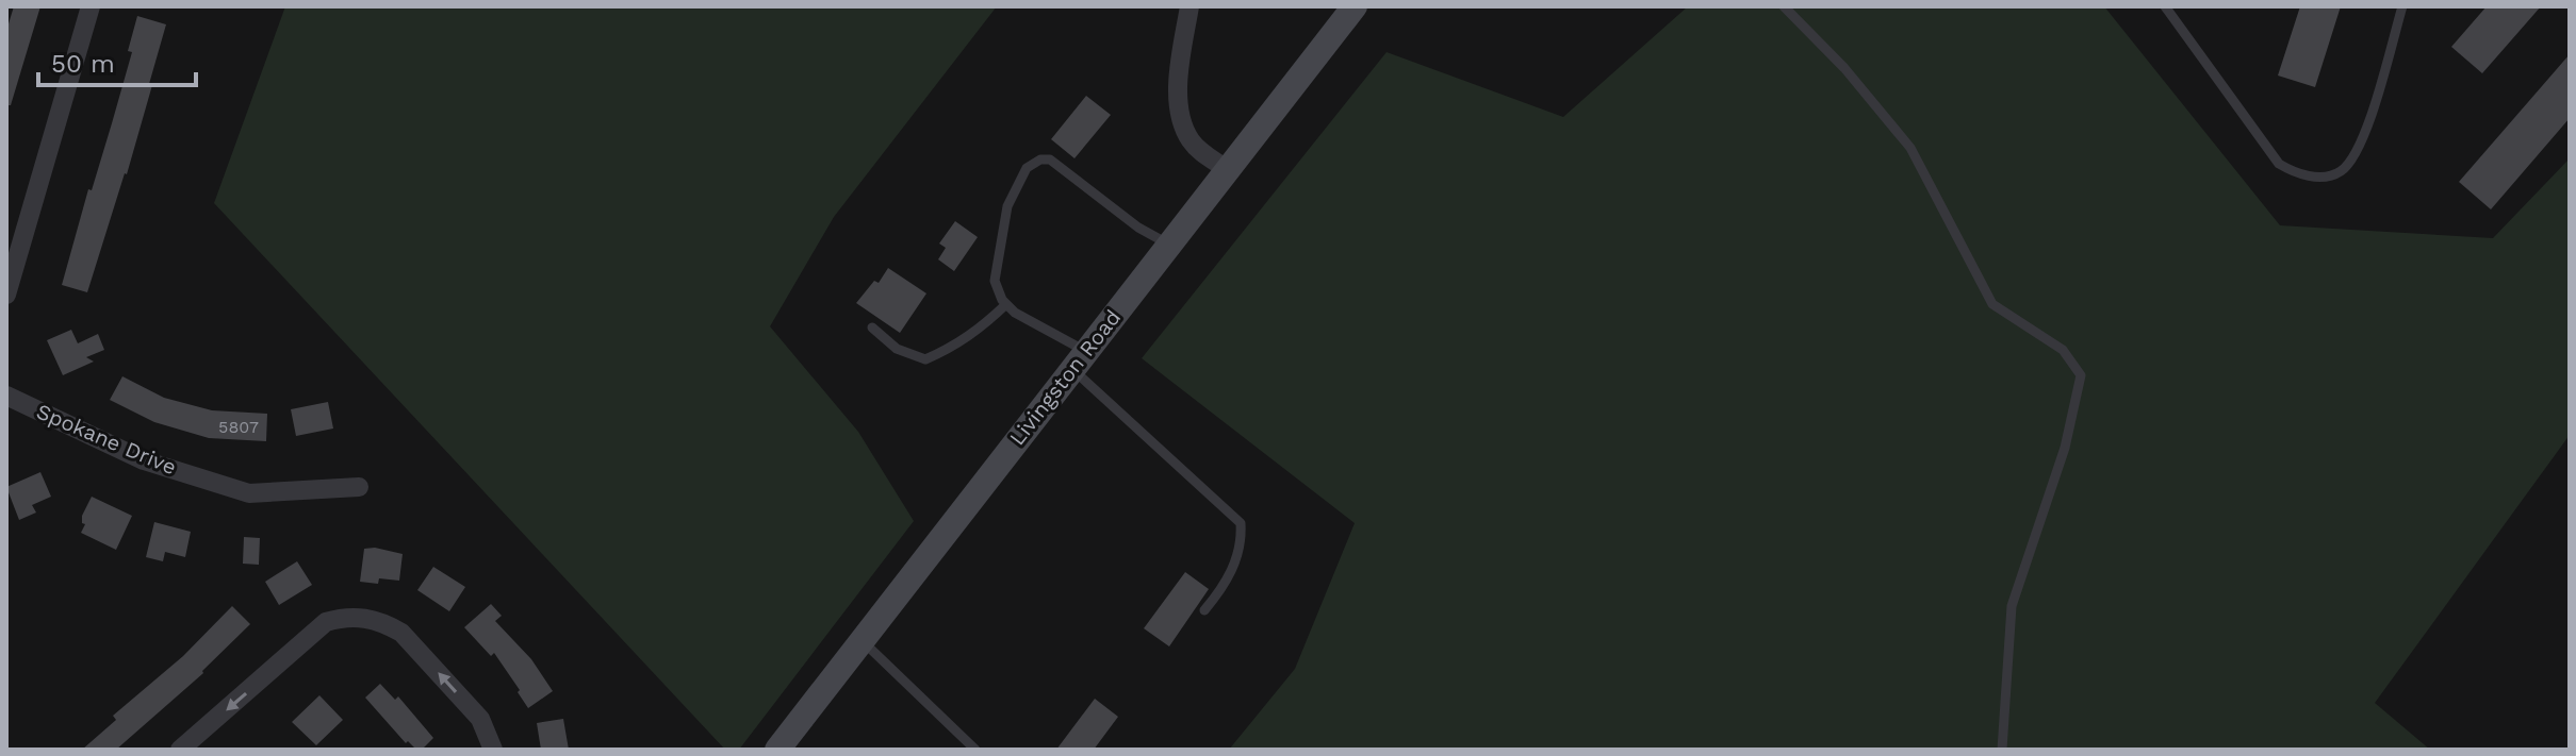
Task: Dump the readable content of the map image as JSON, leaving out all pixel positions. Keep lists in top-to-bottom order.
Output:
{
  "streets": {
    "main road": ["Livingston Road"],
    "street": ["Spokane Drive"]
  },
  "house_numbers": ["5807"],
  "scale_bar": "50 m"
}
